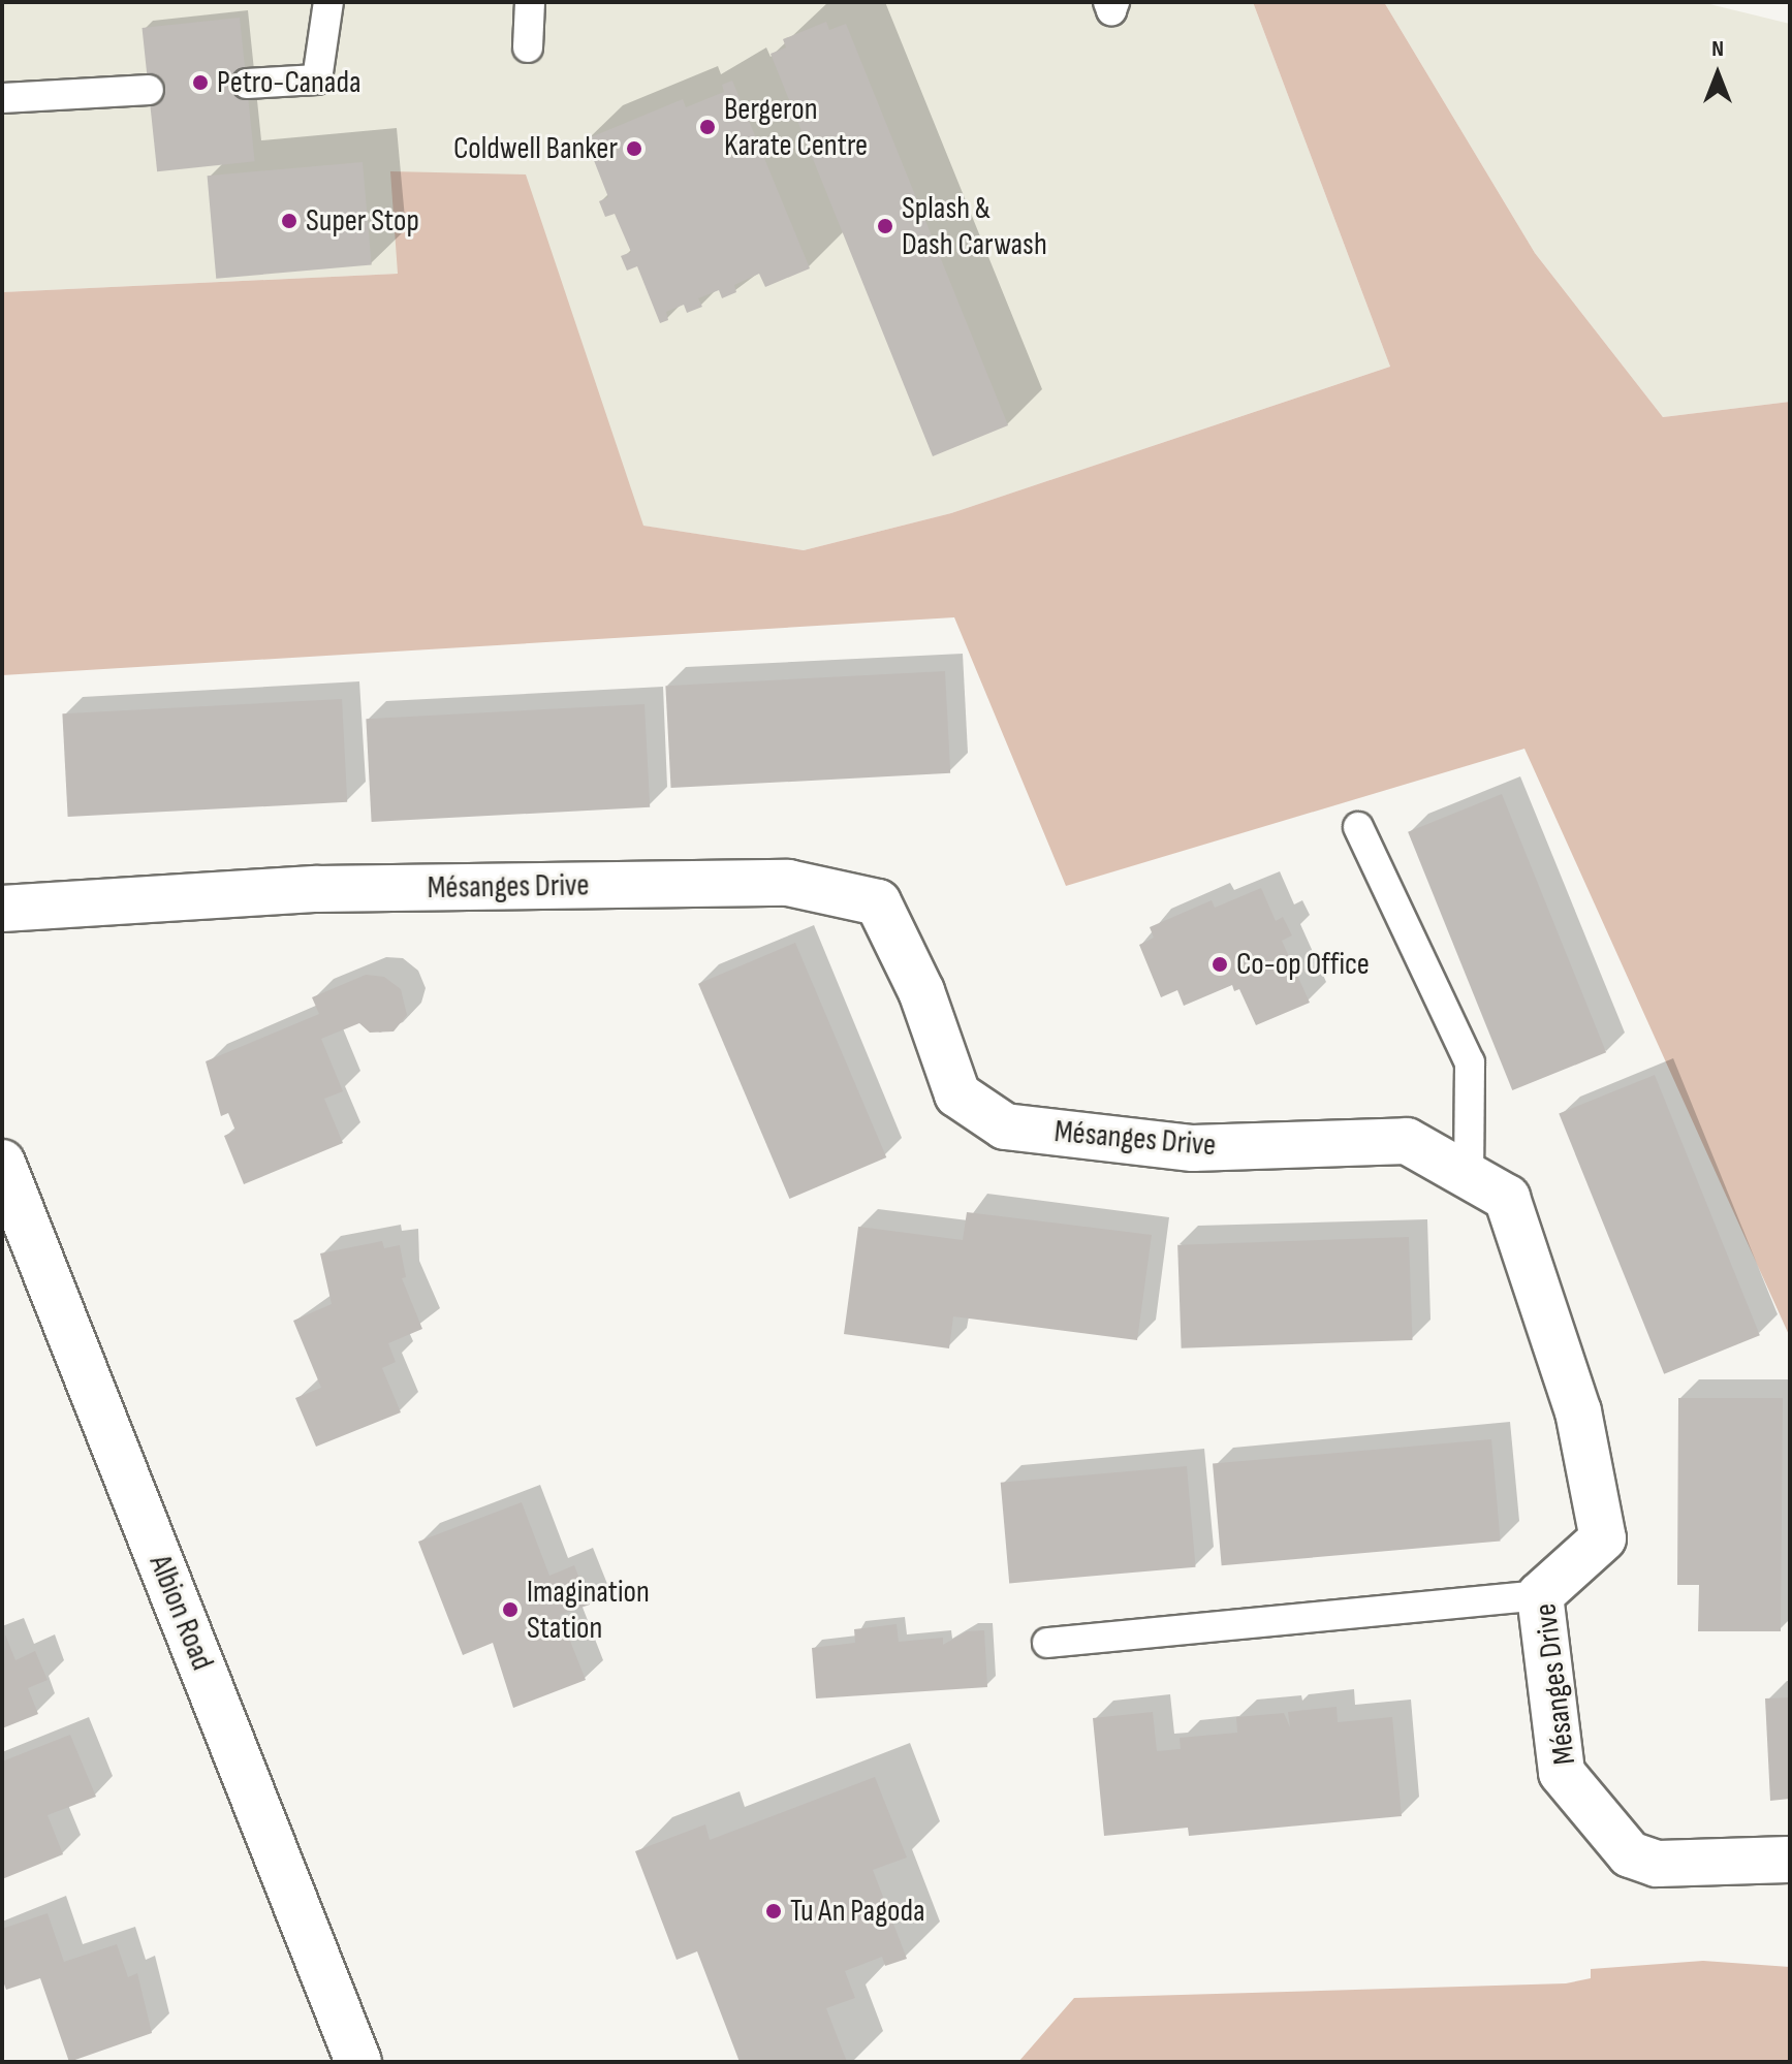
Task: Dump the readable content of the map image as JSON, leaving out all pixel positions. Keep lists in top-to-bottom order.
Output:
{
  "streets": {
    "street": ["Mésanges Drive", "Albion Road"]
  },
  "places": [
    "Petro-Canada",
    "Bergeron Karate Centre",
    "Coldwell Banker",
    "Super Stop",
    "Splash & Dash Carwash",
    "Co-op Office",
    "Imagination Station",
    "Tu An Pagoda"
  ],
  "north": "top"
}
